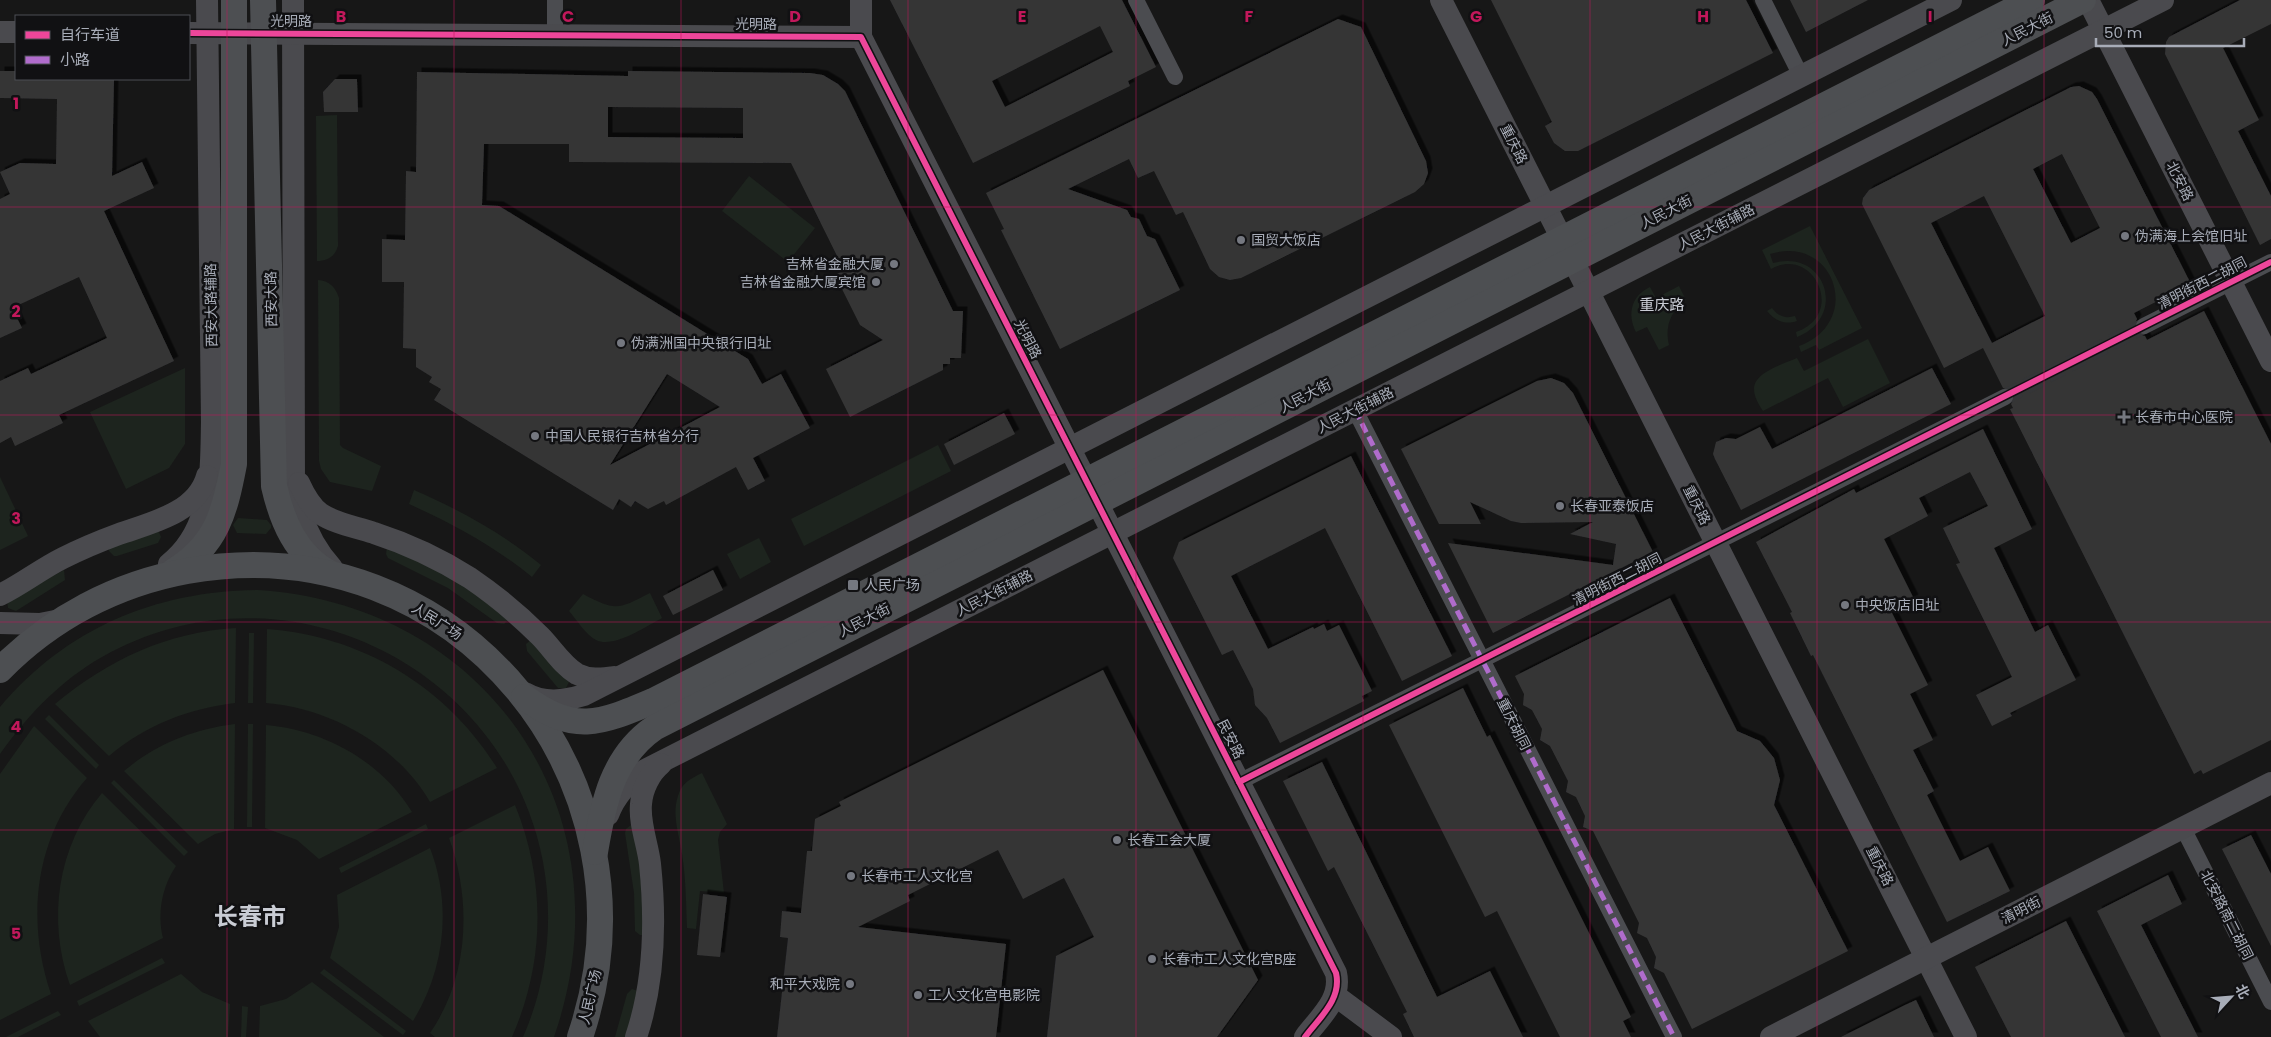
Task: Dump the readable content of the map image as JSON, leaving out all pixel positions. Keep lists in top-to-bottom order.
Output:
{
  "streets": {
    "main road": ["人民大街", "西安大路", "人民广场"],
    "street": [
      "光明路",
      "重庆路",
      "北安路",
      "人民大街辅路",
      "清明街西二胡同",
      "西安大路辅路",
      "重庆胡同",
      "民安路",
      "清明街",
      "北安路南二胡同"
    ]
  },
  "crossings": [
    ["光明路", "人民大街"],
    ["光明路", "西安大路"],
    ["光明路", "西安大路辅路"],
    ["光明路", "民安路"],
    ["人民大街", "重庆路"],
    ["人民大街", "人民大街辅路"],
    ["人民大街", "人民广场"],
    ["人民大街", "民安路"],
    ["重庆路", "人民大街辅路"],
    ["重庆路", "清明街西二胡同"],
    ["重庆路", "清明街"],
    ["北安路", "人民大街辅路"],
    ["北安路", "清明街西二胡同"],
    ["人民大街辅路", "人民广场"],
    ["人民大街辅路", "重庆胡同"],
    ["人民大街辅路", "民安路"],
    ["清明街西二胡同", "重庆胡同"],
    ["清明街西二胡同", "民安路"],
    ["西安大路", "人民广场"],
    ["西安大路辅路", "人民广场"],
    ["清明街", "北安路南二胡同"]
  ],
  "districts": ["重庆路", "长春市"],
  "places": {
    "other": [
      "伪满海上会馆旧址",
      "国贸大饭店",
      "吉林省金融大厦",
      "吉林省金融大厦宾馆",
      "伪满洲国中央银行旧址",
      "中国人民银行吉林省分行",
      "长春亚泰饭店",
      "中央饭店旧址",
      "长春工会大厦",
      "长春市工人文化宫",
      "长春市工人文化宫B座",
      "和平大戏院",
      "工人文化宫电影院"
    ],
    "health": ["长春市中心医院"],
    "transit": ["人民广场"]
  },
  "legend": ["自行车道", "小路"],
  "scale_bar": "50 m",
  "north": "top right",
  "grid": {
    "columns": [
      "B",
      "C",
      "D",
      "E",
      "F",
      "G",
      "H",
      "I"
    ],
    "rows": [
      "1",
      "2",
      "3",
      "4",
      "5"
    ]
  }
}
